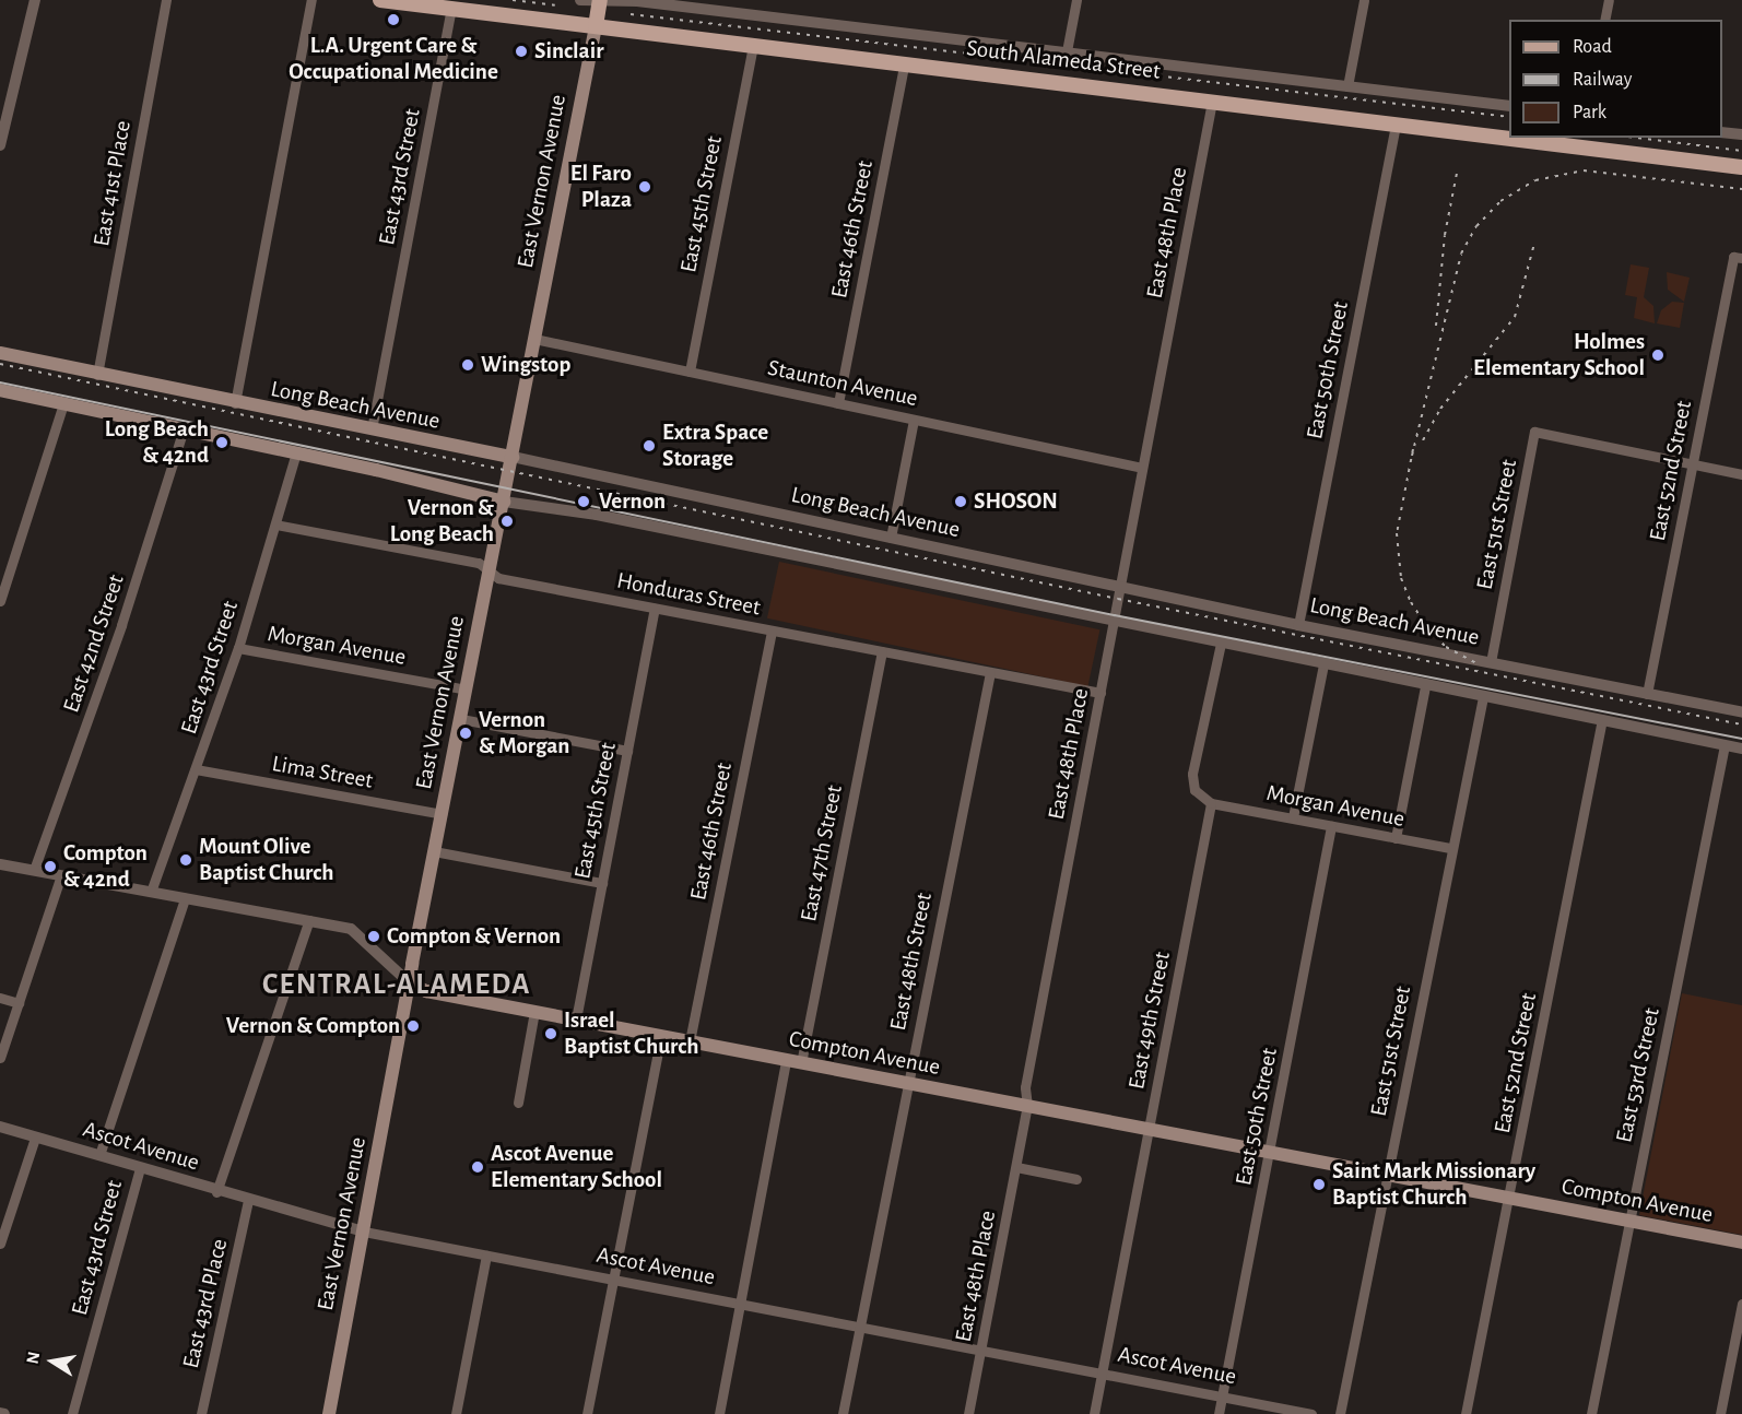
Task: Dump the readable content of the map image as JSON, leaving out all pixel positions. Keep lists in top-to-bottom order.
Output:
{
  "streets": {
    "main road": [
      "South Alameda Street",
      "East Vernon Avenue",
      "Long Beach Avenue",
      "Compton Avenue"
    ],
    "street": [
      "East 43rd Street",
      "East 41st Place",
      "East 45th Street",
      "East 46th Street",
      "East 48th Place",
      "East 50th Street",
      "Staunton Avenue",
      "East 52nd Street",
      "East 51st Street",
      "Honduras Street",
      "East 42nd Street",
      "Morgan Avenue",
      "Lima Street",
      "East 47th Street",
      "East 48th Street",
      "East 49th Street",
      "East 53rd Street",
      "Ascot Avenue",
      "East 43rd Place"
    ]
  },
  "crossings": [
    ["South Alameda Street", "East 43rd Street"],
    ["South Alameda Street", "East Vernon Avenue"],
    ["South Alameda Street", "East 45th Street"],
    ["South Alameda Street", "East 46th Street"],
    ["South Alameda Street", "East 48th Place"],
    ["South Alameda Street", "East 50th Street"],
    ["East 43rd Street", "Long Beach Avenue"],
    ["East 43rd Street", "Honduras Street"],
    ["East 43rd Street", "Morgan Avenue"],
    ["East 43rd Street", "Lima Street"],
    ["East 43rd Street", "Compton Avenue"],
    ["East 43rd Street", "Ascot Avenue"],
    ["East Vernon Avenue", "Staunton Avenue"],
    ["East Vernon Avenue", "Long Beach Avenue"],
    ["East Vernon Avenue", "Honduras Street"],
    ["East Vernon Avenue", "Morgan Avenue"],
    ["East Vernon Avenue", "Lima Street"],
    ["East Vernon Avenue", "Compton Avenue"],
    ["East Vernon Avenue", "Ascot Avenue"],
    ["East 41st Place", "Long Beach Avenue"],
    ["East 45th Street", "Staunton Avenue"],
    ["East 45th Street", "Honduras Street"],
    ["East 45th Street", "Compton Avenue"],
    ["East 46th Street", "Staunton Avenue"],
    ["East 46th Street", "Honduras Street"],
    ["East 46th Street", "Compton Avenue"],
    ["East 48th Place", "Staunton Avenue"],
    ["East 48th Place", "Long Beach Avenue"],
    ["East 48th Place", "Honduras Street"],
    ["East 48th Place", "Compton Avenue"],
    ["East 48th Place", "Ascot Avenue"],
    ["East 50th Street", "Long Beach Avenue"],
    ["East 50th Street", "Morgan Avenue"],
    ["East 50th Street", "Compton Avenue"],
    ["East 50th Street", "Ascot Avenue"],
    ["Long Beach Avenue", "East 52nd Street"],
    ["Long Beach Avenue", "East 51st Street"],
    ["East 52nd Street", "East 51st Street"],
    ["East 52nd Street", "Compton Avenue"],
    ["East 51st Street", "Morgan Avenue"],
    ["East 51st Street", "Compton Avenue"],
    ["Honduras Street", "East 47th Street"],
    ["Honduras Street", "East 48th Street"],
    ["East 42nd Street", "Compton Avenue"],
    ["Morgan Avenue", "East 49th Street"],
    ["East 47th Street", "Compton Avenue"],
    ["East 48th Street", "Compton Avenue"],
    ["East 48th Street", "Ascot Avenue"],
    ["East 49th Street", "Compton Avenue"],
    ["East 49th Street", "Ascot Avenue"],
    ["Compton Avenue", "East 53rd Street"],
    ["Ascot Avenue", "East 43rd Place"]
  ],
  "districts": ["CENTRAL-ALAMEDA"],
  "places": [
    "L.A. Urgent Care & Occupational Medicine",
    "Sinclair",
    "El Faro Plaza",
    "Holmes Elementary School",
    "Wingstop",
    "Long Beach & 42nd",
    "Extra Space Storage",
    "Vernon",
    "SHOSON",
    "Vernon & Long Beach",
    "Vernon & Morgan",
    "Mount Olive Baptist Church",
    "Compton & 42nd",
    "Compton & Vernon",
    "Vernon & Compton",
    "Israel Baptist Church",
    "Ascot Avenue Elementary School",
    "Saint Mark Missionary Baptist Church"
  ],
  "legend": ["Road", "Railway", "Park"],
  "north": "left"
}
